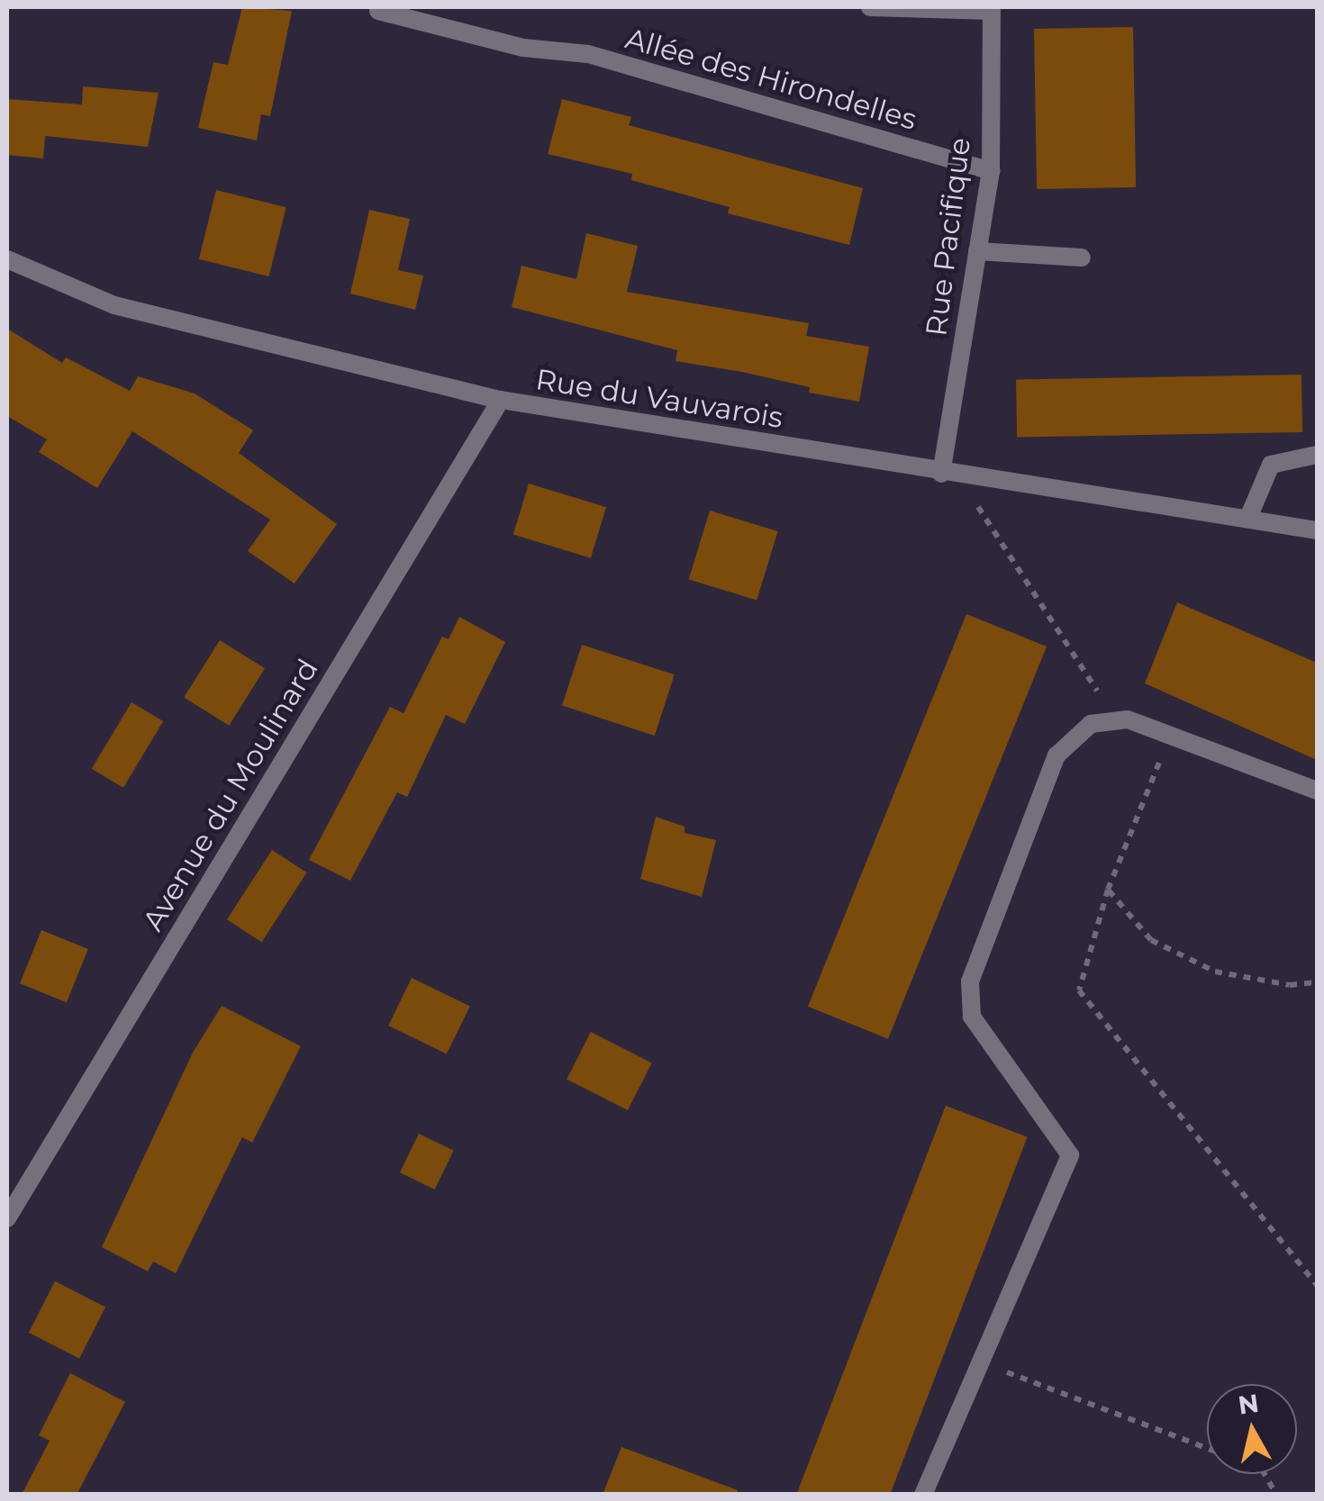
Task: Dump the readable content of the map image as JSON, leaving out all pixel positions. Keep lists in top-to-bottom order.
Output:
{
  "streets": {
    "street": [
      "Allée des Hirondelles",
      "Rue Pacifique",
      "Rue du Vauvarois",
      "Avenue du Moulinard"
    ]
  },
  "crossings": [
    ["Allée des Hirondelles", "Rue Pacifique"],
    ["Rue Pacifique", "Rue du Vauvarois"],
    ["Rue du Vauvarois", "Avenue du Moulinard"]
  ],
  "north": "top"
}
